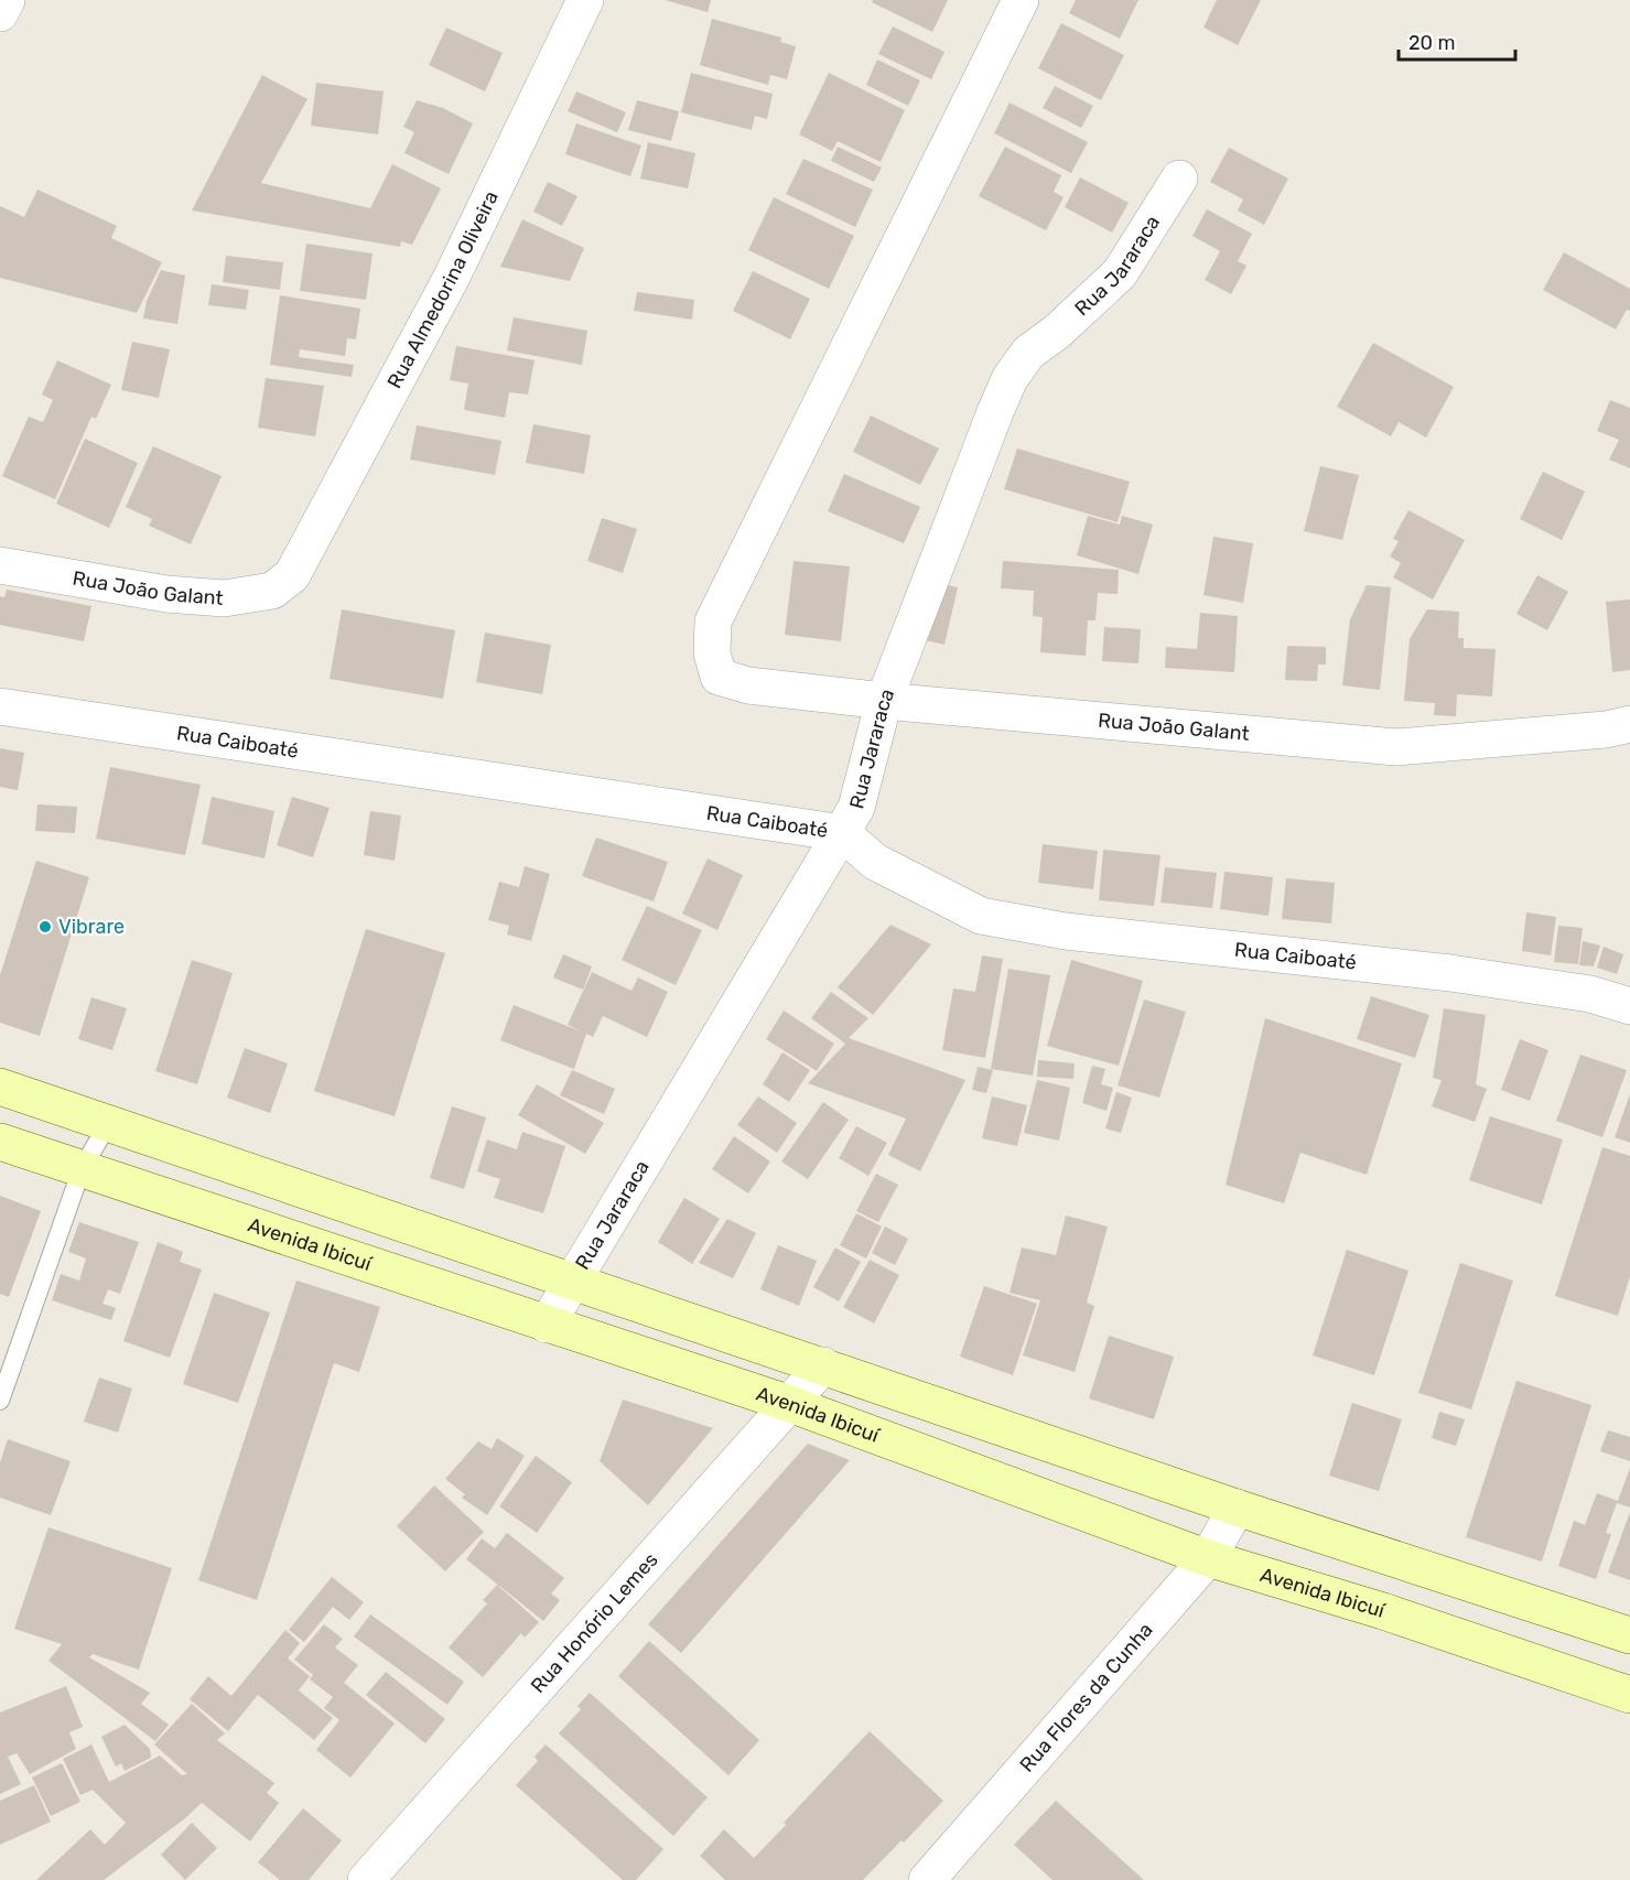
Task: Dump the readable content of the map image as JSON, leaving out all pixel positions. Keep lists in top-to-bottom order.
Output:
{
  "streets": {
    "main road": ["Avenida Ibicuí"],
    "street": [
      "Rua Jararaca",
      "Rua Almedorina Oliveira",
      "Rua João Galant",
      "Rua Caiboaté",
      "Rua Honório Lemes",
      "Rua Flores da Cunha"
    ]
  },
  "crossings": [
    ["Rua Jararaca", "Rua João Galant"],
    ["Rua Jararaca", "Rua Caiboaté"],
    ["Rua Jararaca", "Avenida Ibicuí"],
    ["Rua Almedorina Oliveira", "Rua João Galant"],
    ["Avenida Ibicuí", "Rua Honório Lemes"],
    ["Avenida Ibicuí", "Rua Flores da Cunha"]
  ],
  "places": ["Vibrare"],
  "scale_bar": "20 m"
}
